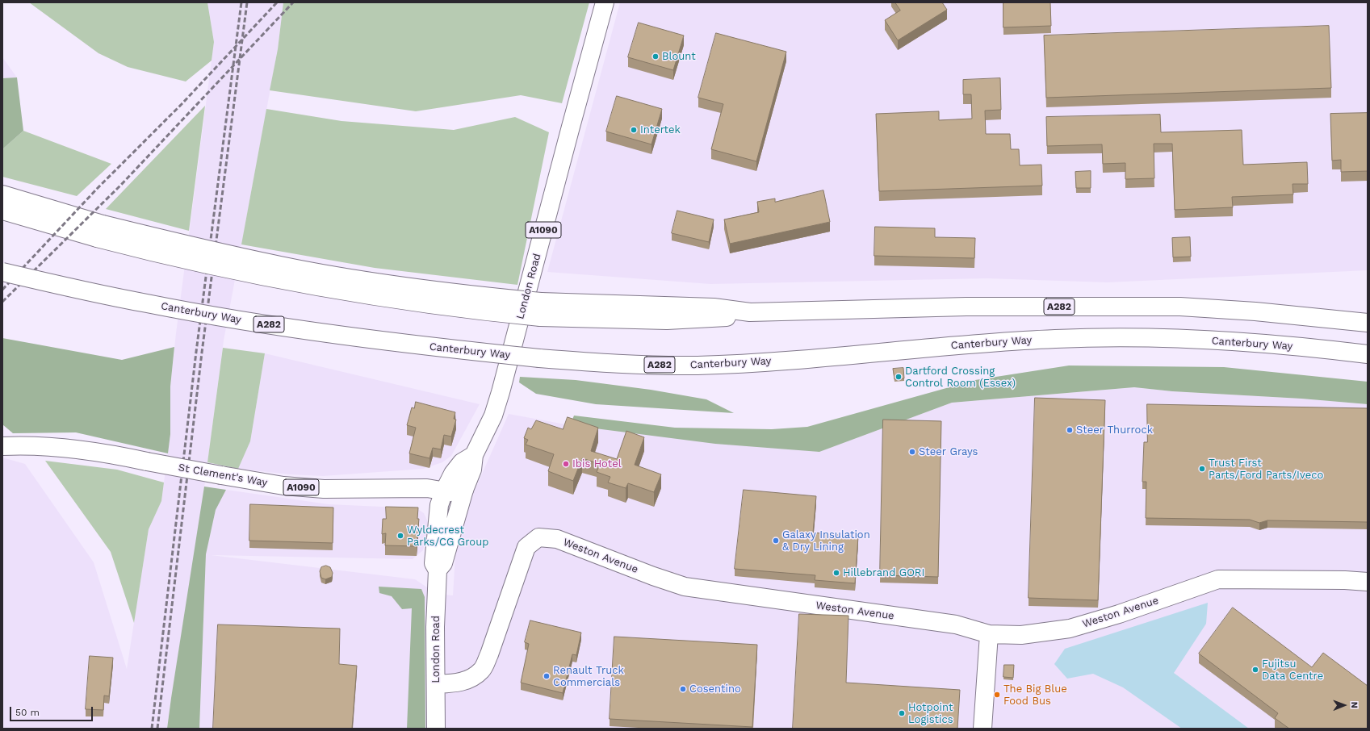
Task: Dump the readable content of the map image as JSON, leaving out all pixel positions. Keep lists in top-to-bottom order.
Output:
{
  "streets": {
    "main road": [
      "A1090",
      "London Road",
      "A282",
      "Canterbury Way",
      "St Clement's Way",
      "Weston Avenue"
    ]
  },
  "crossings": [
    ["London Road", "St Clement's Way"],
    ["London Road", "Weston Avenue"]
  ],
  "places": [
    "Blount",
    "Intertek",
    "Dartford Crossing Control Room (Essex)",
    "Steer Thurrock",
    "Steer Grays",
    "Ibis Hotel",
    "Trust First Parts/Ford Parts/Iveco",
    "Wyldecrest Parks/CG Group",
    "Galaxy Insulation & Dry Lining",
    "Hillebrand GORI",
    "Fujitsu Data Centre",
    "Renault Truck Commercials",
    "Cosentino",
    "The Big Blue Food Bus",
    "Hotpoint Logistics"
  ],
  "scale_bar": "50 m",
  "north": "right"
}
